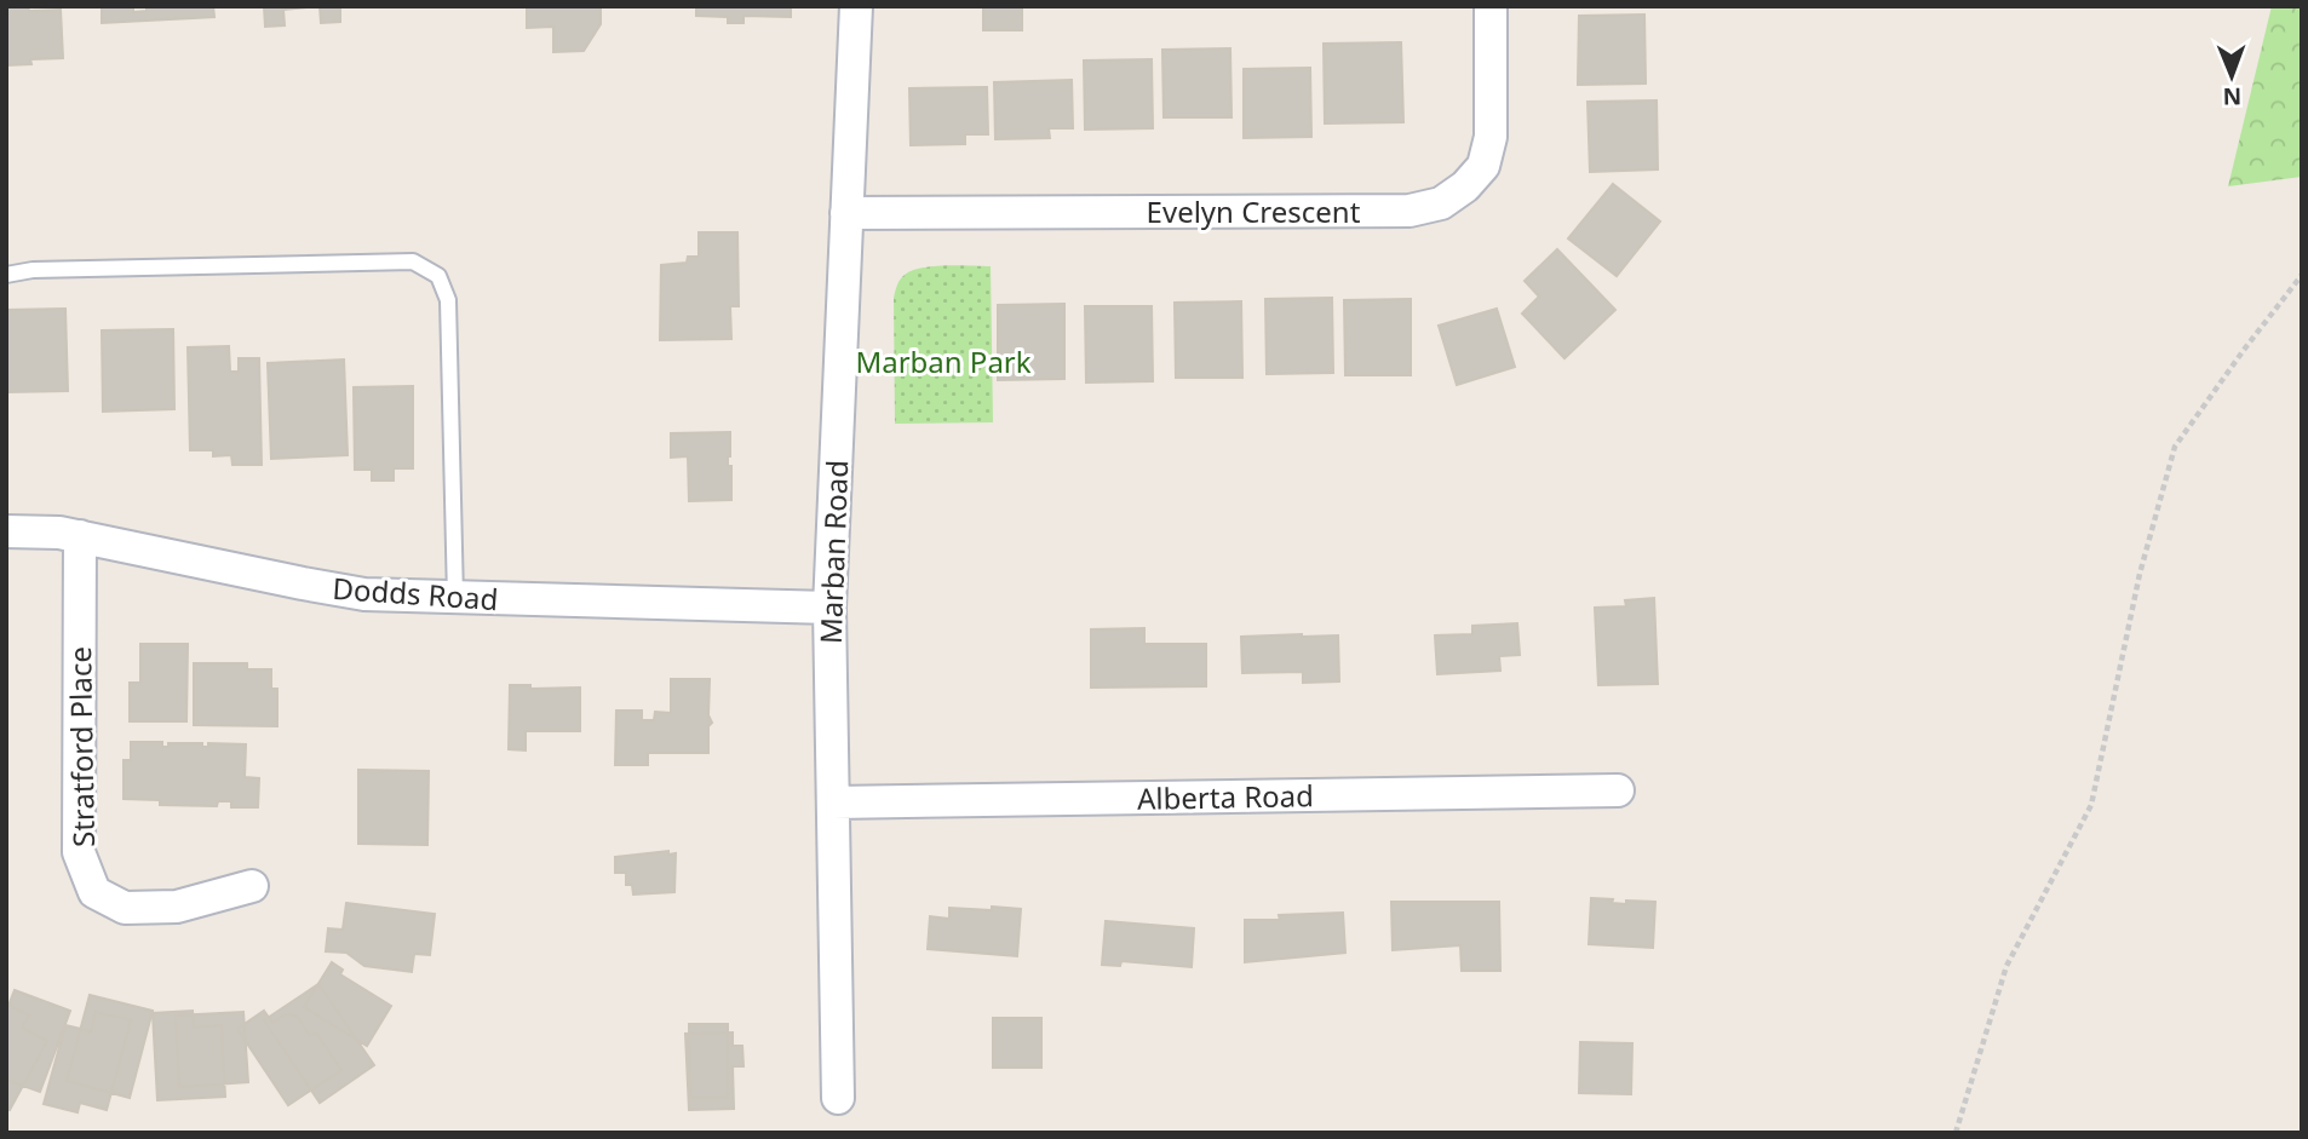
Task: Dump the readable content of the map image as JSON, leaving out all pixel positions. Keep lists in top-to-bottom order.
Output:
{
  "streets": {
    "street": [
      "Evelyn Crescent",
      "Marban Road",
      "Dodds Road",
      "Stratford Place",
      "Alberta Road"
    ]
  },
  "crossings": [
    ["Evelyn Crescent", "Marban Road"],
    ["Marban Road", "Dodds Road"],
    ["Marban Road", "Alberta Road"],
    ["Dodds Road", "Stratford Place"]
  ],
  "parks": ["Marban Park"],
  "north": "bottom"
}
